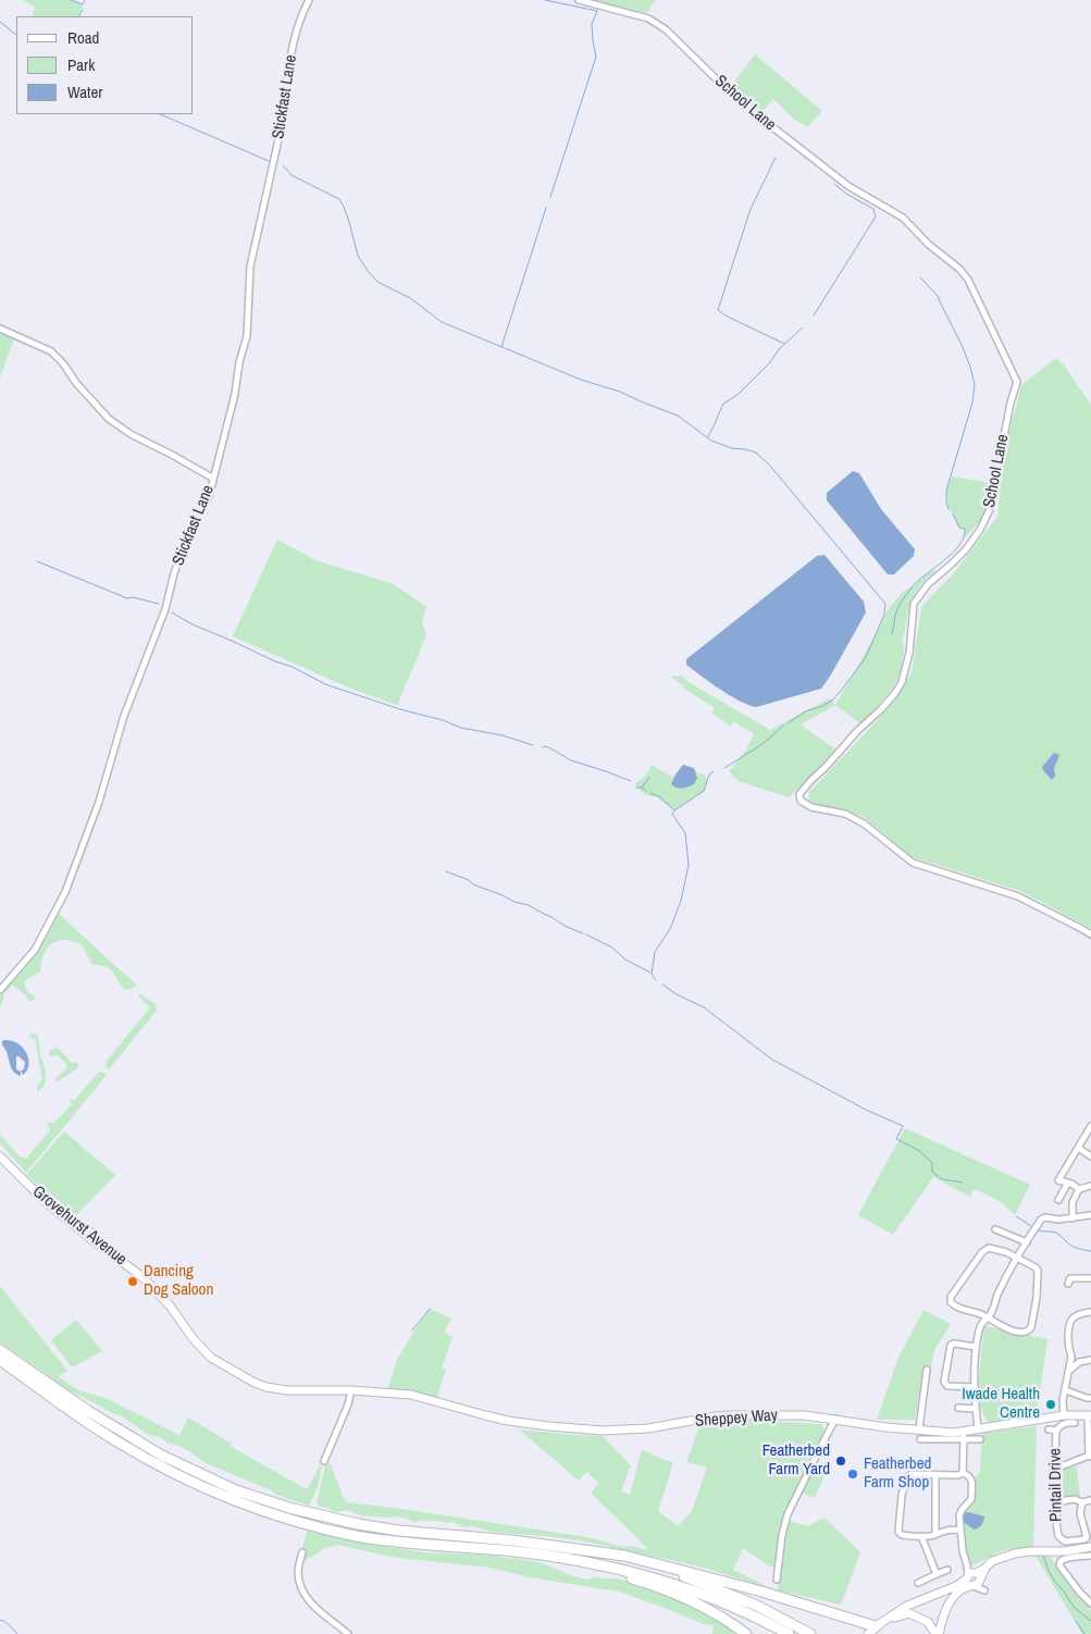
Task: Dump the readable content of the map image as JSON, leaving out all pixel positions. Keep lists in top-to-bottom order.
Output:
{
  "streets": {
    "street": [
      "Stickfast Lane",
      "School Lane",
      "Grovehurst Avenue",
      "Sheppey Way",
      "Pintail Drive"
    ]
  },
  "crossings": [
    ["Grovehurst Avenue", "Sheppey Way"]
  ],
  "places": [
    "Dancing Dog Saloon",
    "Iwade Health Centre",
    "Featherbed Farm Yard",
    "Featherbed Farm Shop"
  ],
  "legend": ["Road", "Park", "Water"]
}
